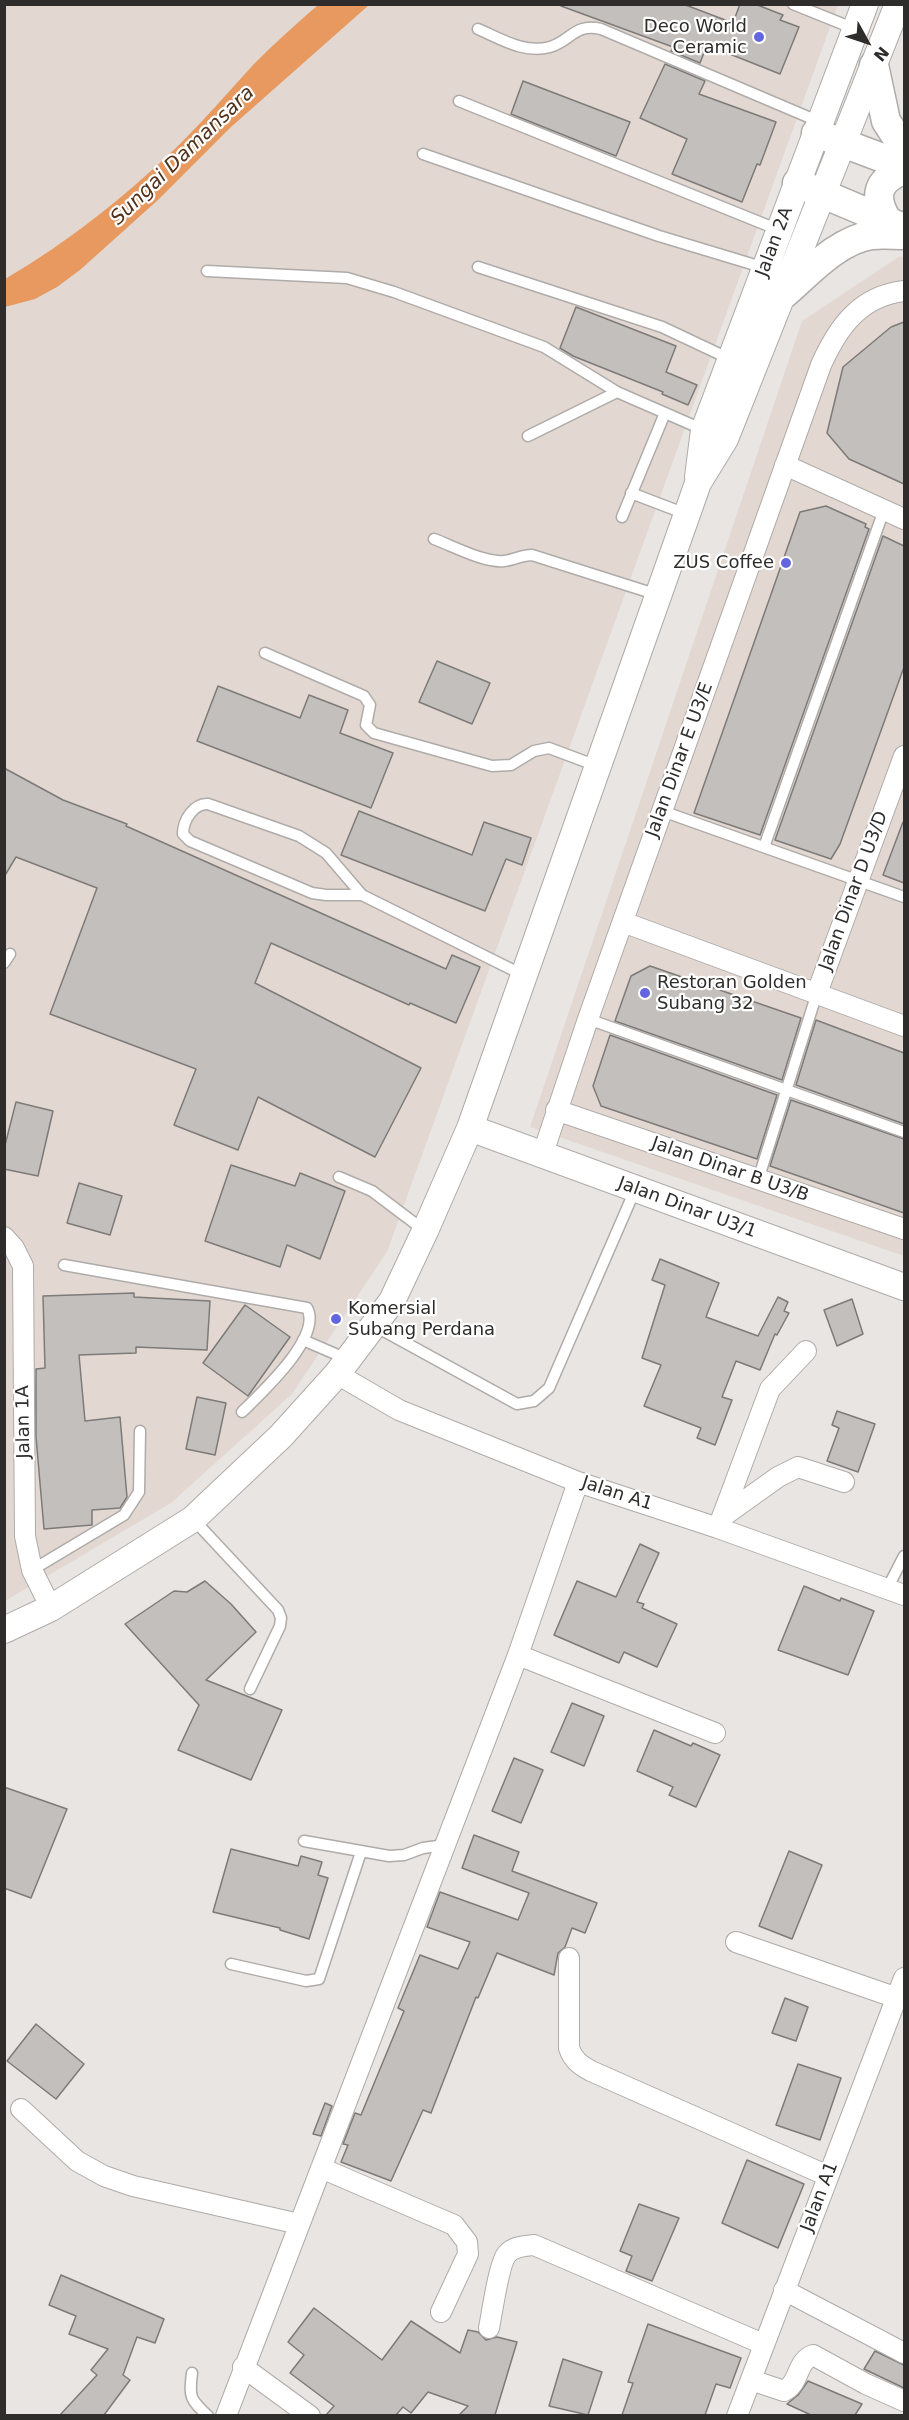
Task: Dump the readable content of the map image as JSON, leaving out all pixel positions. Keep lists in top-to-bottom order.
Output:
{
  "streets": {
    "street": [
      "Jalan 2A",
      "Jalan Dinar E U3/E",
      "Jalan Dinar D U3/D",
      "Jalan Dinar B U3/B",
      "Jalan Dinar U3/1",
      "Jalan 1A",
      "Jalan A1"
    ]
  },
  "crossings": [
    ["Jalan Dinar E U3/E", "Jalan Dinar B U3/B"],
    ["Jalan Dinar E U3/E", "Jalan Dinar U3/1"]
  ],
  "water": ["Sungai Damansara"],
  "places": [
    "Deco World Ceramic",
    "ZUS Coffee",
    "Restoran Golden Subang 32",
    "Komersial Subang Perdana"
  ],
  "north": "bottom right"
}
